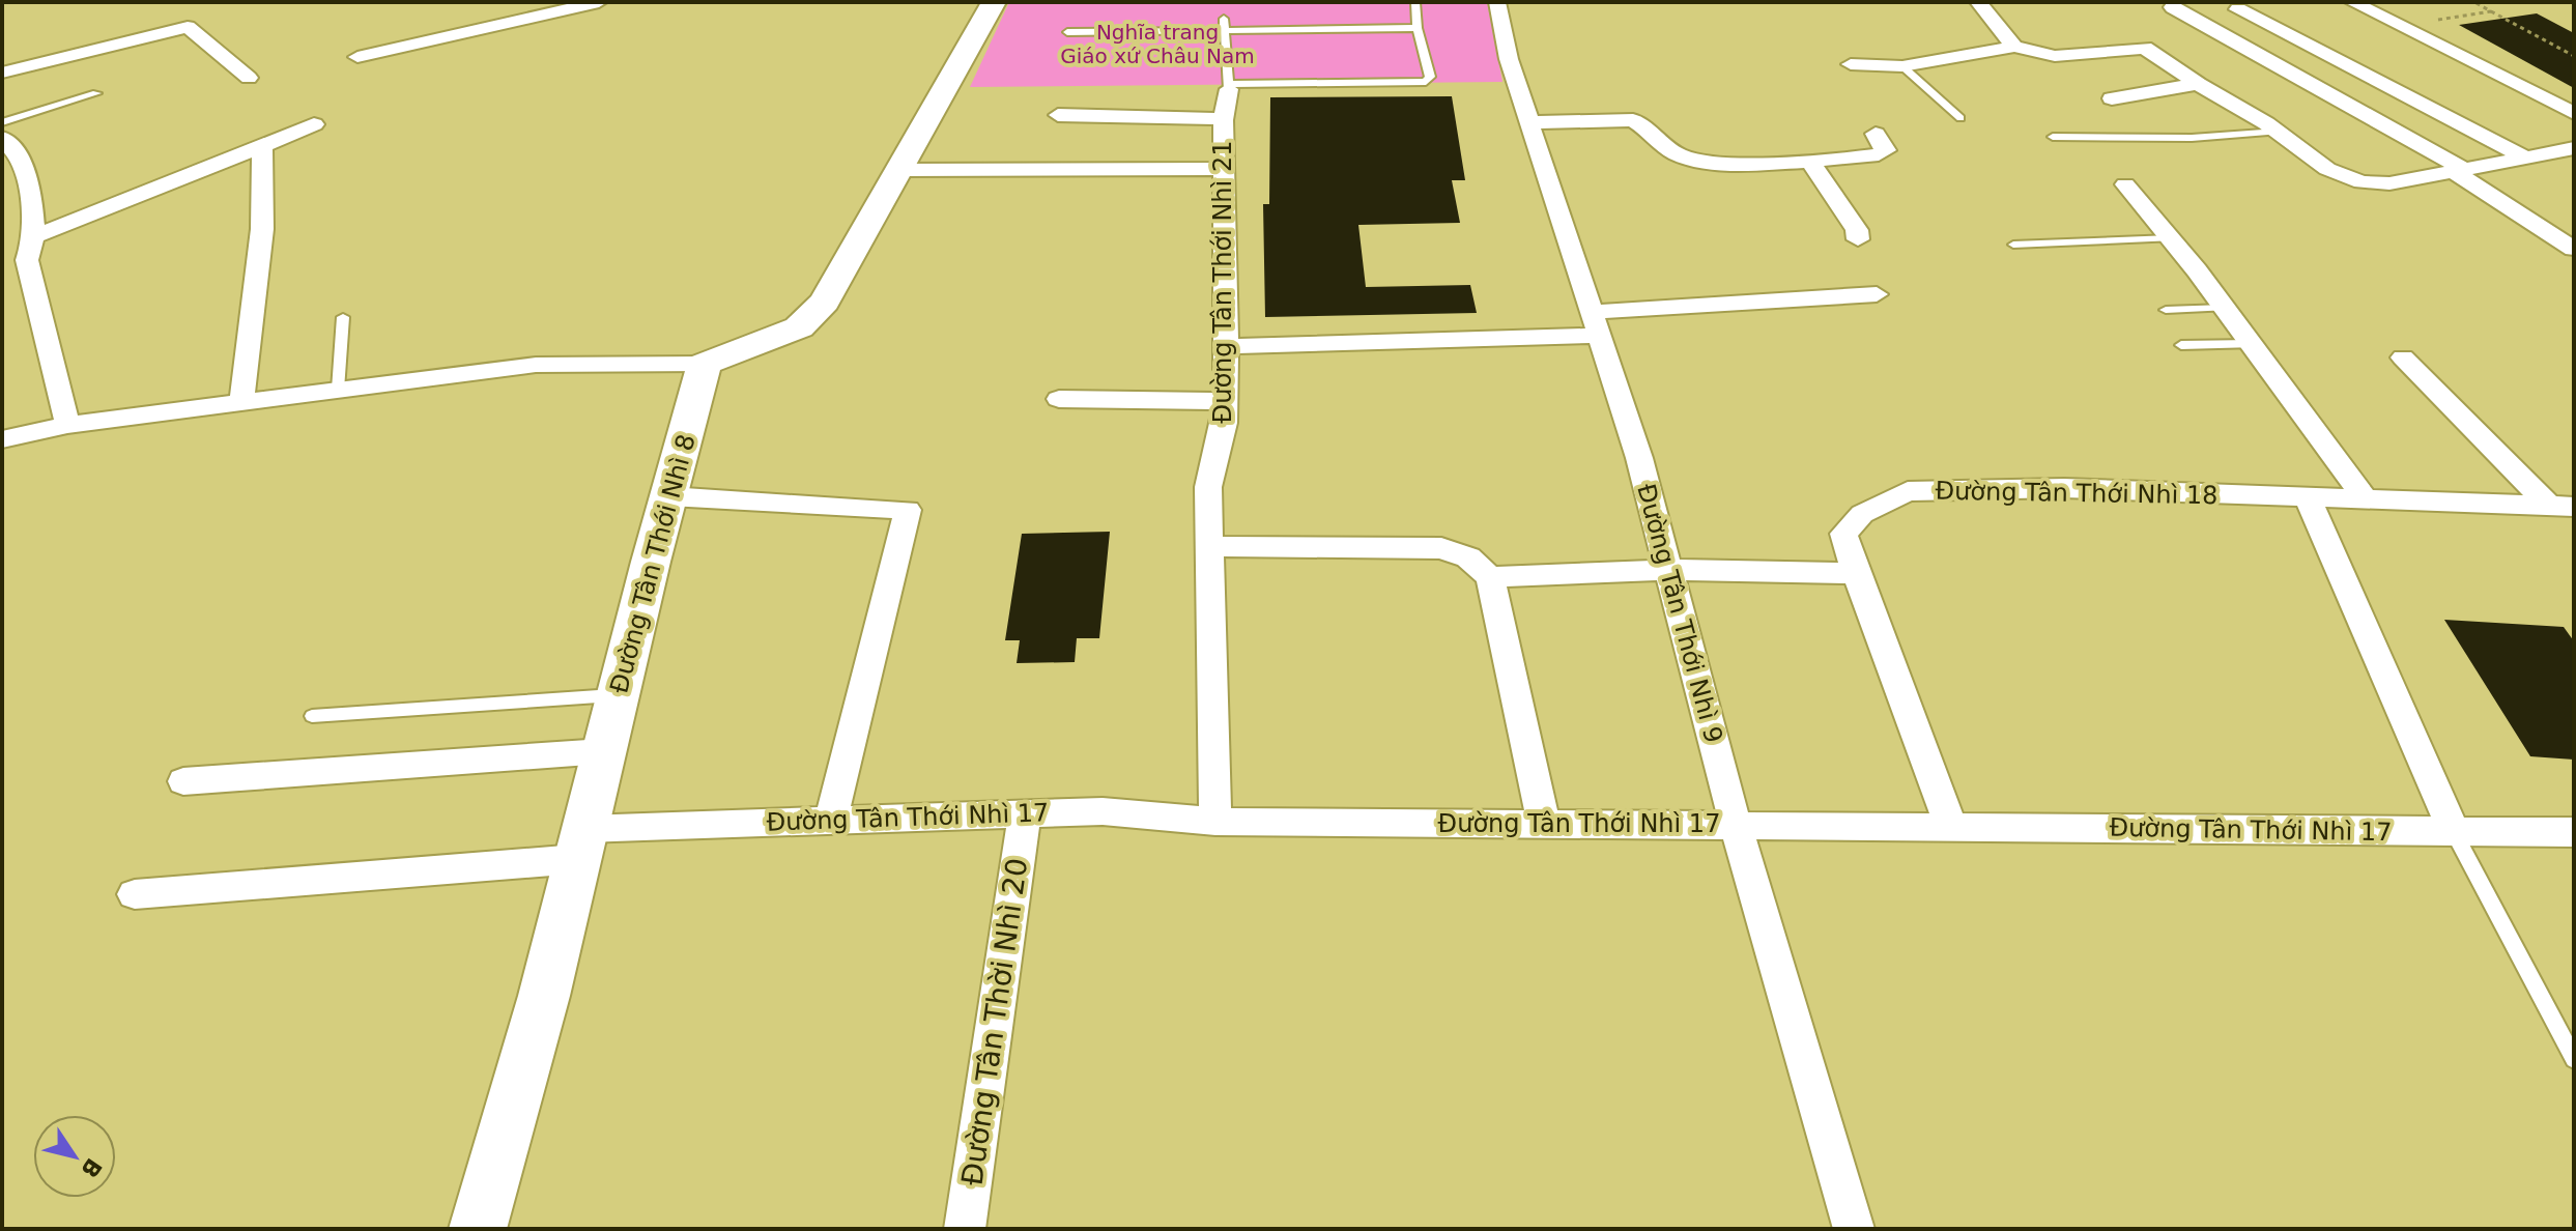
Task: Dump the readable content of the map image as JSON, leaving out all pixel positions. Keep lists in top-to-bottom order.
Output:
{
  "streets": {
    "street": [
      "Đường Tân Thới Nhì 21",
      "Đường Tân Thới Nhì 18",
      "Đường Tân Thới Nhì 8",
      "Đường Tân Thới Nhì 9",
      "Đường Tân Thới Nhì 17",
      "Đường Tân Thời Nhì 20"
    ]
  },
  "crossings": [
    ["Đường Tân Thới Nhì 21", "Đường Tân Thới Nhì 17"],
    ["Đường Tân Thới Nhì 8", "Đường Tân Thới Nhì 17"],
    ["Đường Tân Thới Nhì 9", "Đường Tân Thới Nhì 17"],
    ["Đường Tân Thới Nhì 17", "Đường Tân Thời Nhì 20"]
  ],
  "parks": ["Nghĩa trang Giáo xứ Châu Nam"],
  "north": "bottom right"
}
